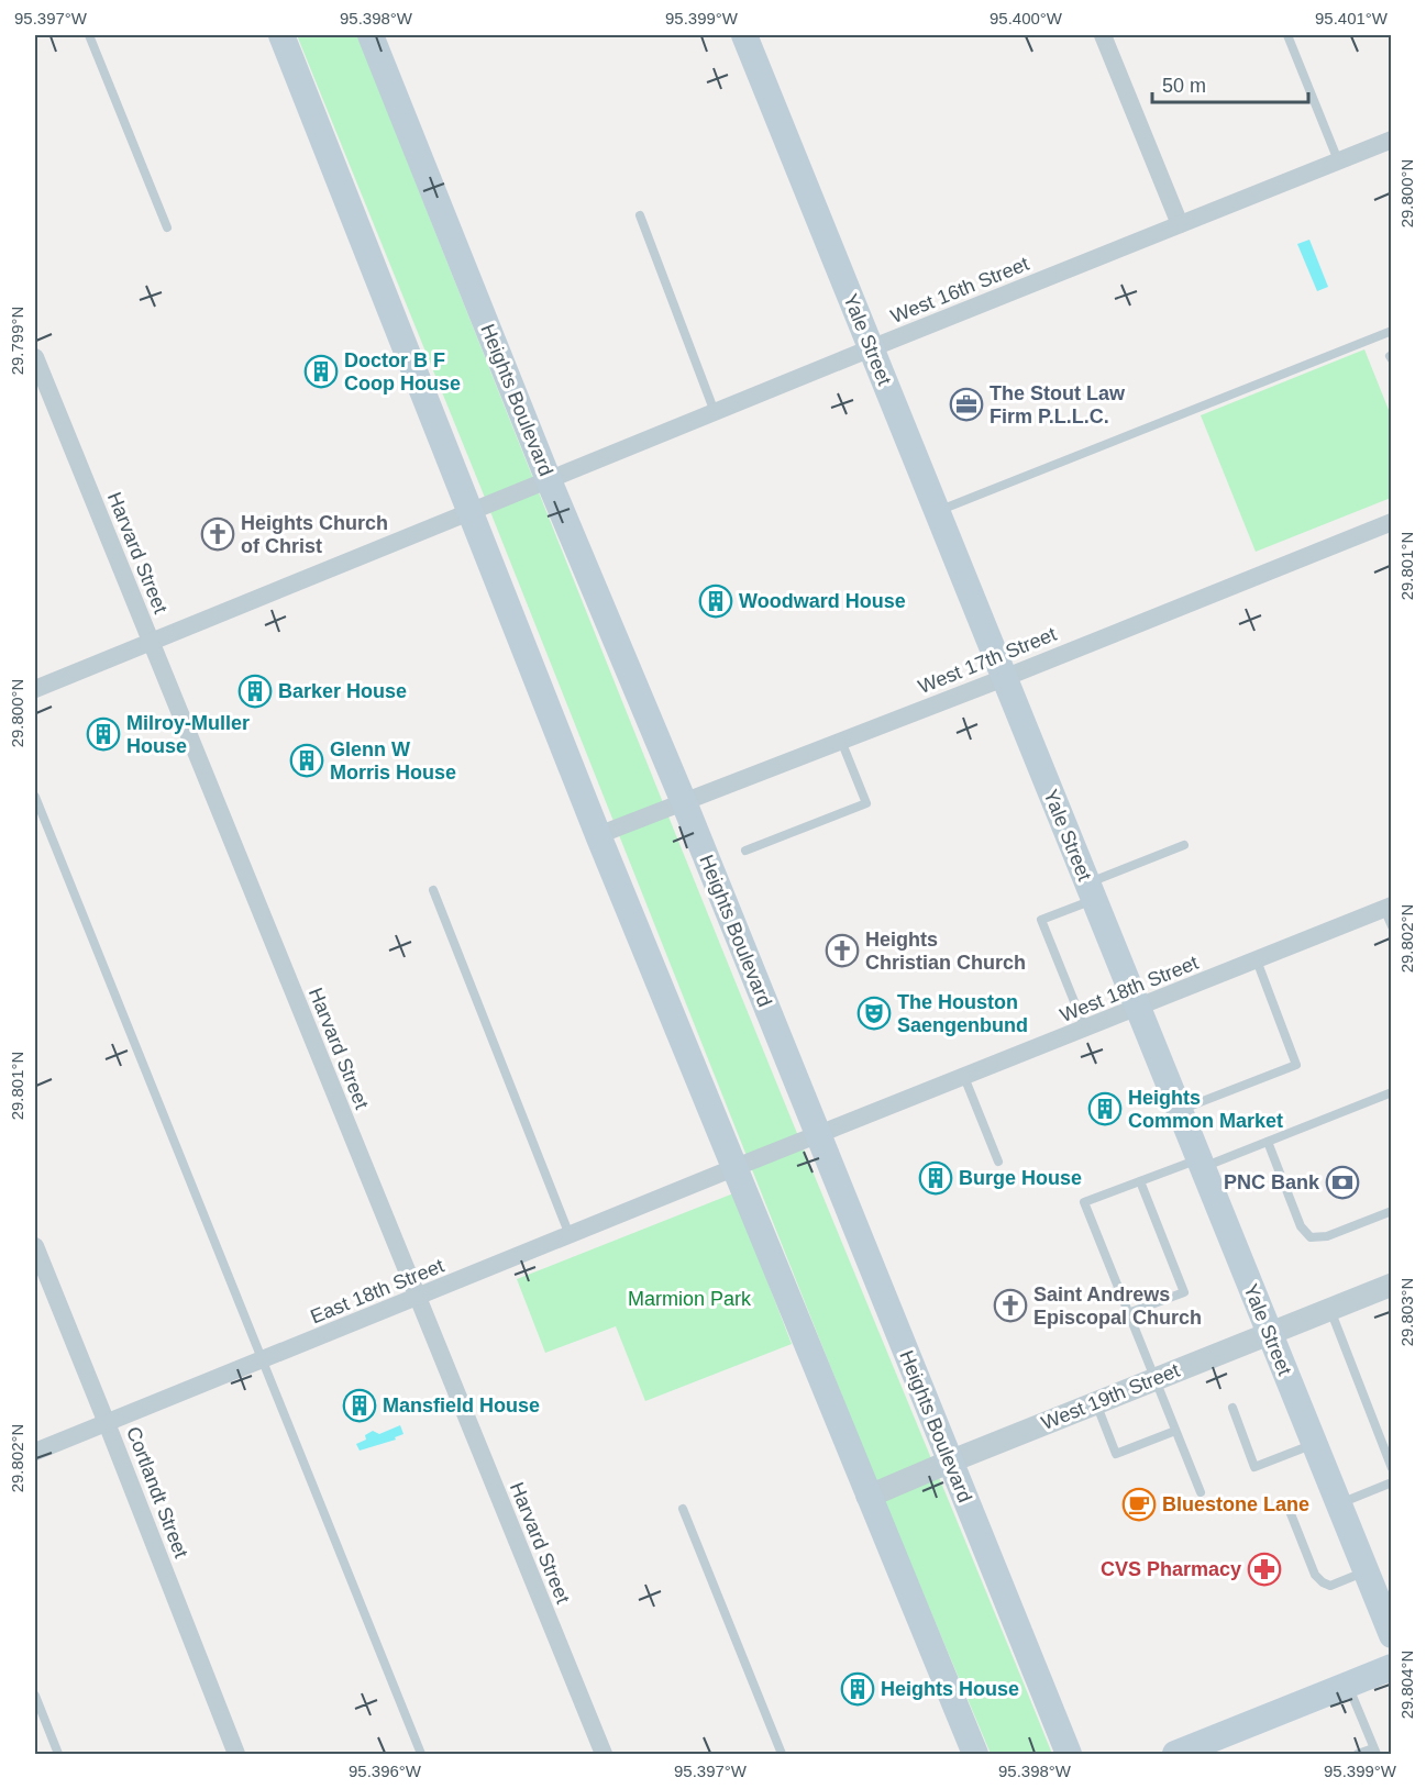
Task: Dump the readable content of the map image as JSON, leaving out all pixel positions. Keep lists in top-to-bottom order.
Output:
{
  "streets": {
    "main road": ["Yale Street", "Heights Boulevard"],
    "street": [
      "West 16th Street",
      "Harvard Street",
      "West 17th Street",
      "West 18th Street",
      "East 18th Street",
      "West 19th Street",
      "Cortlandt Street"
    ]
  },
  "crossings": [
    ["West 16th Street", "Yale Street"],
    ["West 16th Street", "Heights Boulevard"],
    ["West 16th Street", "Harvard Street"],
    ["Yale Street", "West 17th Street"],
    ["Yale Street", "West 18th Street"],
    ["Yale Street", "West 19th Street"],
    ["Heights Boulevard", "West 17th Street"],
    ["Heights Boulevard", "West 18th Street"],
    ["Heights Boulevard", "West 19th Street"],
    ["Harvard Street", "East 18th Street"],
    ["West 18th Street", "East 18th Street"],
    ["East 18th Street", "Cortlandt Street"]
  ],
  "parks": ["Marmion Park"],
  "places": {
    "building": [
      "Doctor B F Coop House",
      "Woodward House",
      "Barker House",
      "Milroy-Muller House",
      "Glenn W Morris House",
      "Heights Common Market",
      "Burge House",
      "Mansfield House",
      "Heights House"
    ],
    "office": ["The Stout Law Firm P.L.L.C."],
    "church": ["Heights Church of Christ", "Heights Christian Church", "Saint Andrews Episcopal Church"],
    "theatre": ["The Houston Saengenbund"],
    "bank": ["PNC Bank"],
    "cafe": ["Bluestone Lane"],
    "pharmacy": ["CVS Pharmacy"]
  },
  "scale_bar": "50 m",
  "coordinates": [
    "95.397°W",
    "95.398°W",
    "95.399°W",
    "95.400°W",
    "95.401°W",
    "29.800°N",
    "29.799°N",
    "29.801°N",
    "29.802°N",
    "29.803°N",
    "29.804°N",
    "95.396°W"
  ]
}
